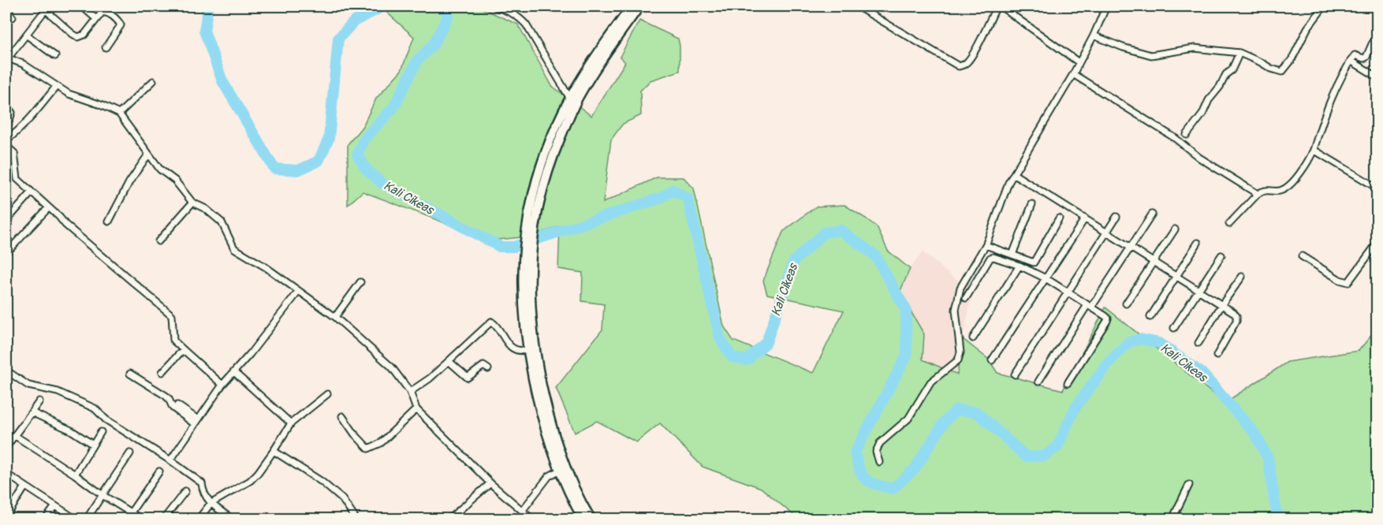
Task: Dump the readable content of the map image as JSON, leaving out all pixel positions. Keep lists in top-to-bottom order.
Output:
{
  "water": ["Kali Cikeas"]
}
